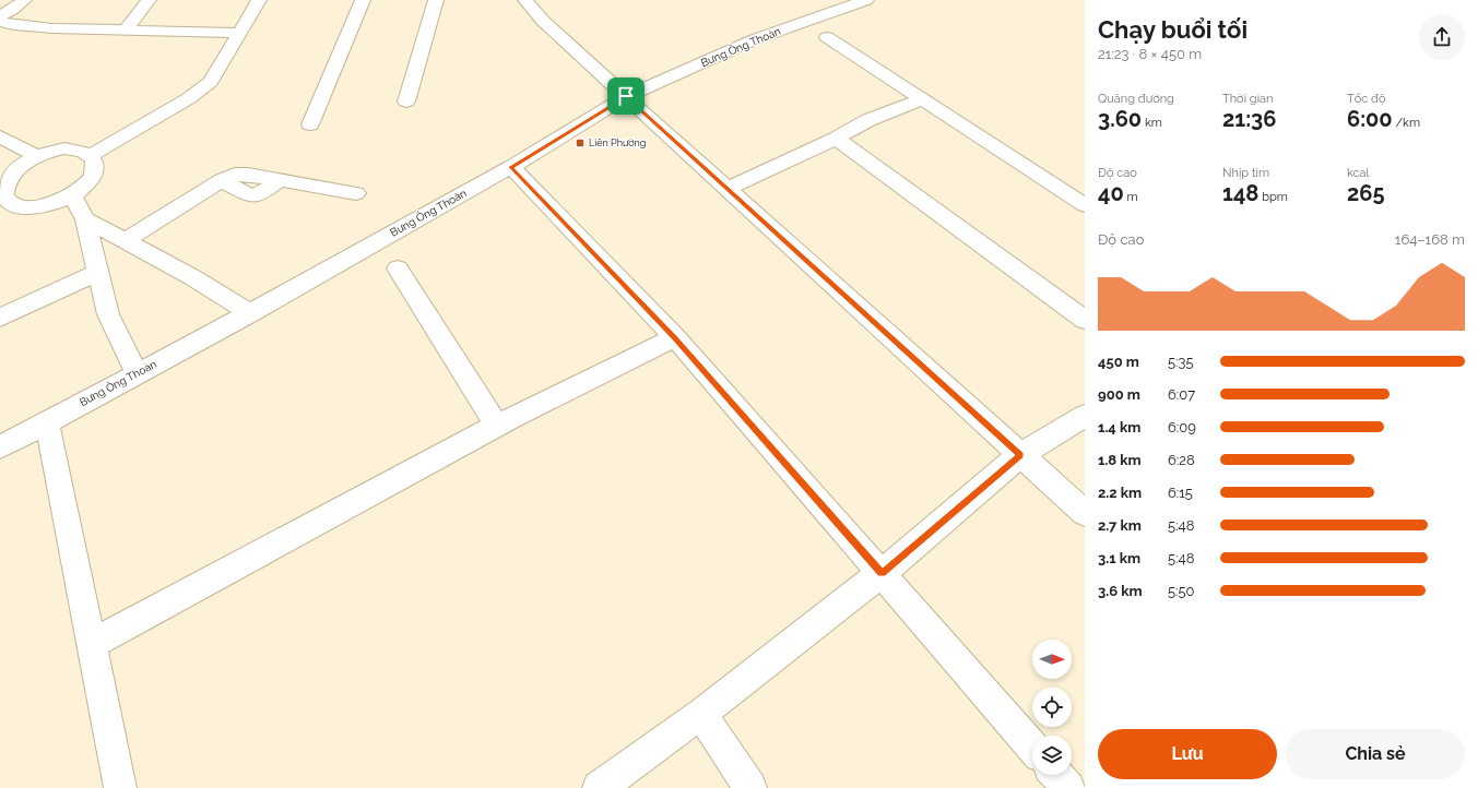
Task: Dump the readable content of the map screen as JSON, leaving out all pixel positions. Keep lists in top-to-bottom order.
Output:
{
  "streets": {
    "street": ["Bưng Ông Thoàn"]
  },
  "places": {
    "transit": ["Liên Phường"]
  },
  "north": "right",
  "page": {
    "heading": ["Chạy buổi tối", "21:23 · 8 × 450 m"],
    "stats": [
      ["Quãng đường", "3.60 km"],
      ["Thời gian", "21:36"],
      ["Tốc độ", "6:00 /km"],
      ["Độ cao", "40 m"],
      ["Nhịp tim", "148 bpm"],
      ["kcal", "265"]
    ],
    "chart": ["Độ cao", "164–168 m"],
    "list": [
      {
        "name": "450 m",
        "note": "5:35"
      },
      {
        "name": "900 m",
        "note": "6:07"
      },
      {
        "name": "1.4 km",
        "note": "6:09"
      },
      {
        "name": "1.8 km",
        "note": "6:28"
      },
      {
        "name": "2.2 km",
        "note": "6:15"
      },
      {
        "name": "2.7 km",
        "note": "5:48"
      },
      {
        "name": "3.1 km",
        "note": "5:48"
      },
      {
        "name": "3.6 km",
        "note": "5:50"
      }
    ],
    "buttons": ["Lưu", "Chia sẻ"]
  }
}
